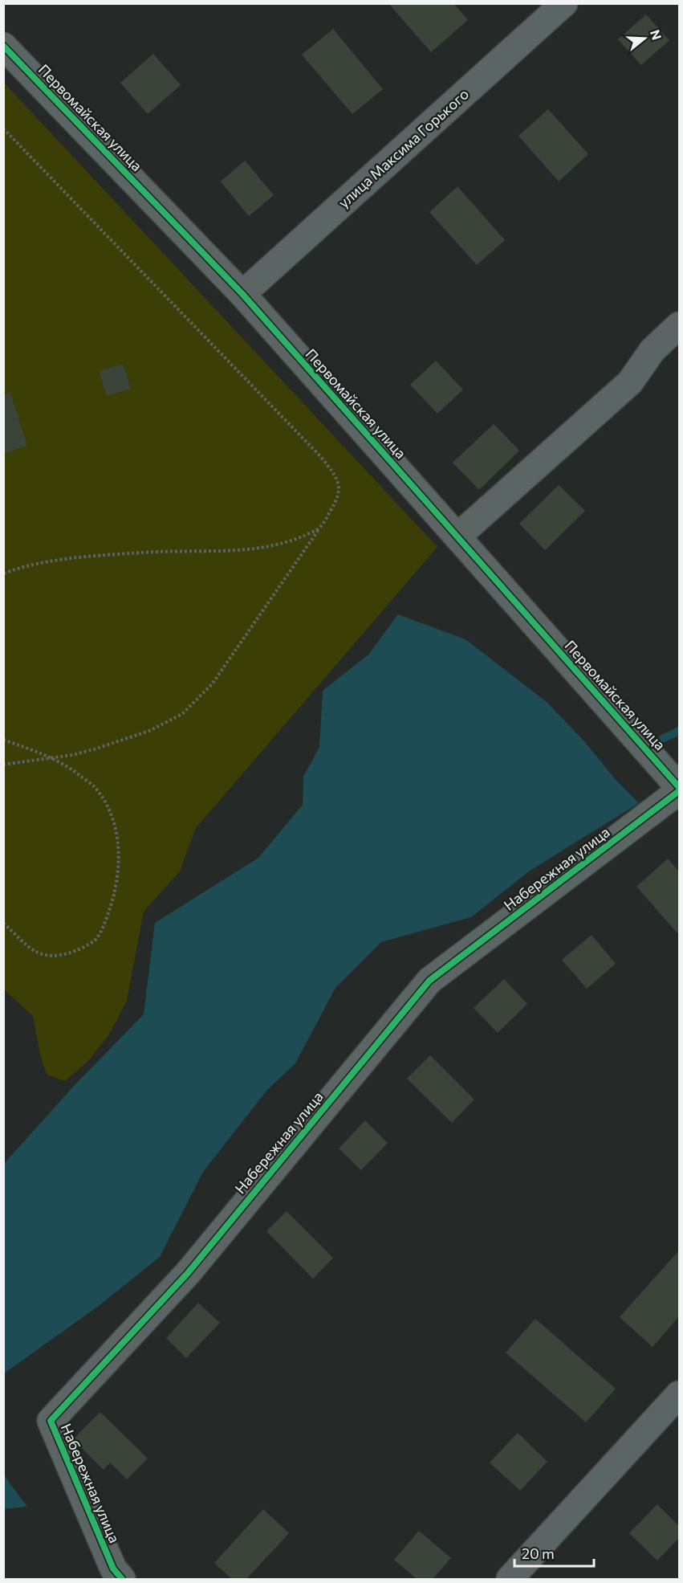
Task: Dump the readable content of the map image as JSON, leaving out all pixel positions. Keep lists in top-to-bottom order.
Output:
{
  "streets": {
    "street": ["Первомайская улица", "улица Максима Горького", "Набережная улица"]
  },
  "crossings": [
    ["Первомайская улица", "улица Максима Горького"]
  ],
  "scale_bar": "20 m",
  "north": "right"
}
